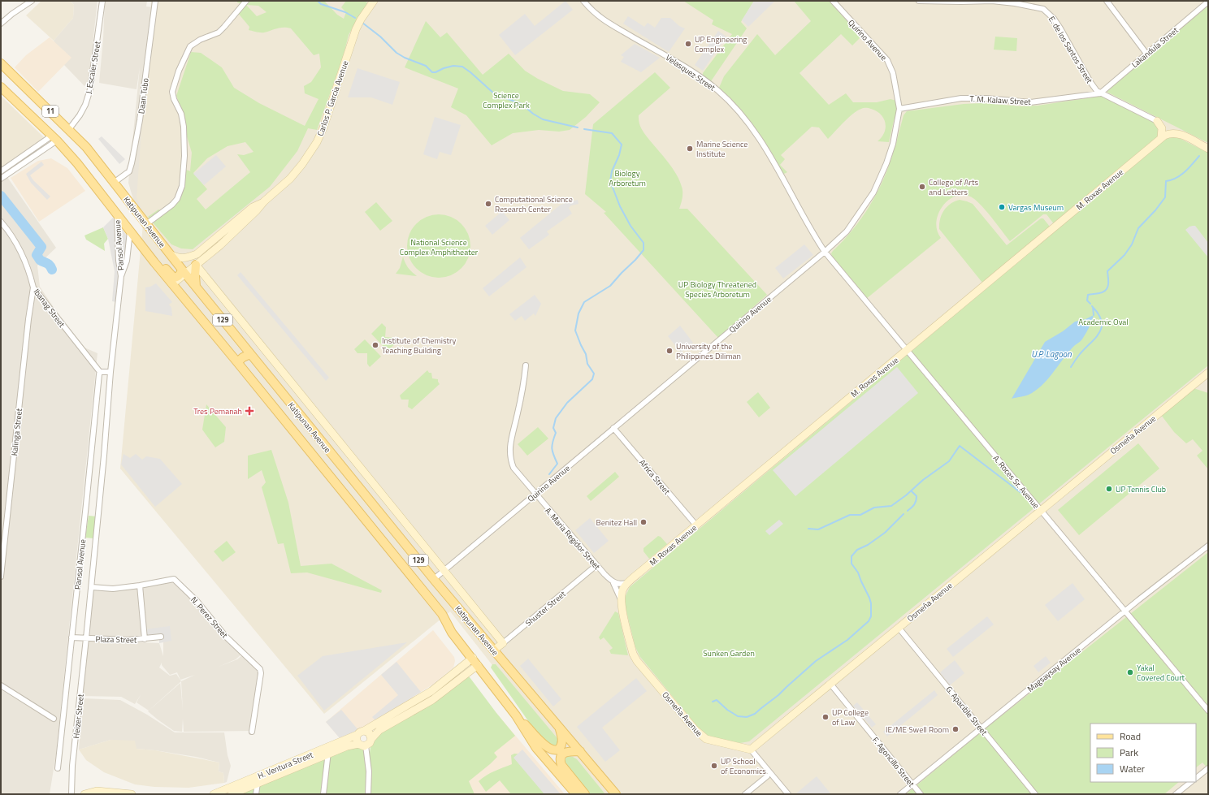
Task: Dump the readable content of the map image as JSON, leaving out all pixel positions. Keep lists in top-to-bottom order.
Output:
{
  "streets": {
    "main road": ["11", "Katipunan Avenue", "129"],
    "street": [
      "Quirino Avenue",
      "Lakandula Street",
      "E. de los Santos Street",
      "J. Escaler Street",
      "Velasquez Street",
      "Daan Tubo",
      "Carlos P. Garcia Avenue",
      "T. M. Kalaw Street",
      "M. Roxas Avenue",
      "Pansol Avenue",
      "Ibanag Street",
      "Kalinga Street",
      "Osmeña Avenue",
      "Africa Street",
      "A. Roces Sr. Avenue",
      "A. Maria Regidor Street",
      "Shuster Street",
      "N. Perez Street",
      "Plaza Street",
      "Magsaysay Avenue",
      "G. Apacible Street",
      "Heizer Street",
      "F. Agoncillo Street",
      "H. Ventura Street"
    ]
  },
  "crossings": [
    ["Quirino Avenue", "Velasquez Street"],
    ["Quirino Avenue", "T. M. Kalaw Street"],
    ["Quirino Avenue", "Katipunan Avenue"],
    ["Quirino Avenue", "Africa Street"],
    ["Quirino Avenue", "A. Roces Sr. Avenue"],
    ["Quirino Avenue", "A. Maria Regidor Street"],
    ["Lakandula Street", "E. de los Santos Street"],
    ["Lakandula Street", "T. M. Kalaw Street"],
    ["E. de los Santos Street", "T. M. Kalaw Street"],
    ["J. Escaler Street", "Katipunan Avenue"],
    ["Velasquez Street", "A. Roces Sr. Avenue"],
    ["Daan Tubo", "Katipunan Avenue"],
    ["Carlos P. Garcia Avenue", "Katipunan Avenue"],
    ["M. Roxas Avenue", "Osmeña Avenue"],
    ["M. Roxas Avenue", "Africa Street"],
    ["M. Roxas Avenue", "A. Roces Sr. Avenue"],
    ["M. Roxas Avenue", "A. Maria Regidor Street"],
    ["Katipunan Avenue", "Pansol Avenue"],
    ["Katipunan Avenue", "Shuster Street"],
    ["Pansol Avenue", "Ibanag Street"],
    ["Pansol Avenue", "N. Perez Street"],
    ["Pansol Avenue", "Plaza Street"],
    ["Pansol Avenue", "Heizer Street"],
    ["Ibanag Street", "Kalinga Street"],
    ["Osmeña Avenue", "A. Roces Sr. Avenue"],
    ["Osmeña Avenue", "A. Maria Regidor Street"],
    ["Osmeña Avenue", "G. Apacible Street"],
    ["Osmeña Avenue", "F. Agoncillo Street"],
    ["A. Roces Sr. Avenue", "Magsaysay Avenue"],
    ["A. Maria Regidor Street", "Shuster Street"],
    ["Plaza Street", "Heizer Street"],
    ["Magsaysay Avenue", "G. Apacible Street"],
    ["Magsaysay Avenue", "F. Agoncillo Street"]
  ],
  "water": ["U.P. Lagoon"],
  "parks": [
    "Science Complex Park",
    "Biology Arboretum",
    "National Science Complex Amphitheater",
    "UP Biology Threatened Species Arboretum",
    "Academic Oval",
    "Sunken Garden"
  ],
  "places": {
    "other": [
      "UP Engineering Complex",
      "Marine Science Institute",
      "College of Arts and Letters",
      "Computational Science Research Center",
      "Vargas Museum",
      "Institute of Chemistry Teaching Building",
      "University of the Philippines Diliman",
      "UP Tennis Club",
      "Benitez Hall",
      "Yakal Covered Court",
      "UP College of Law",
      "IE/ME Swell Room",
      "UP School of Economics"
    ],
    "health": ["Tres Pemanah"]
  },
  "legend": ["Road", "Park", "Water"]
}
